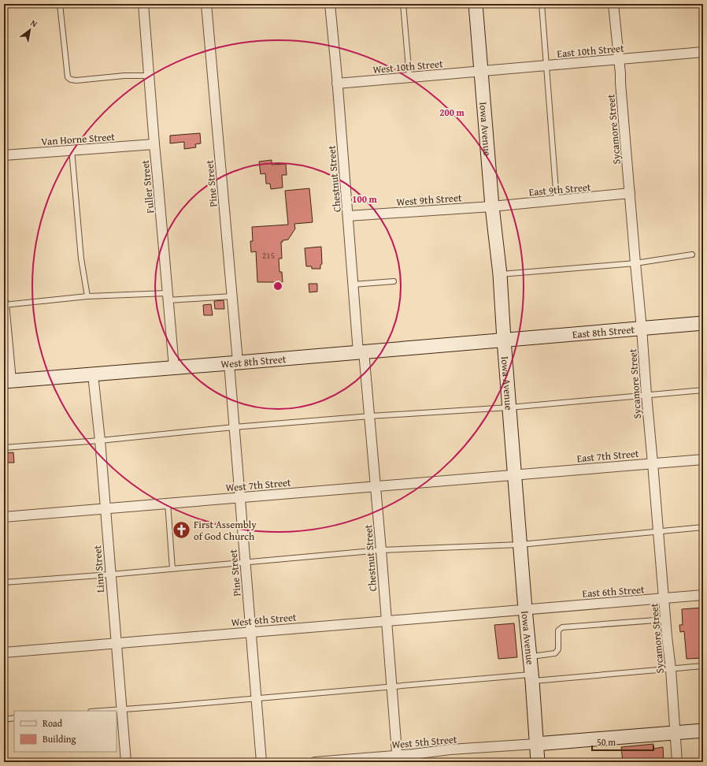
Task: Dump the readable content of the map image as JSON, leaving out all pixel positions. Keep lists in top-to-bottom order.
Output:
{
  "streets": {
    "street": [
      "East 10th Street",
      "West 10th Street",
      "Iowa Avenue",
      "Sycamore Street",
      "Van Horne Street",
      "Chestnut Street",
      "Pine Street",
      "Fuller Street",
      "East 9th Street",
      "West 9th Street",
      "East 8th Street",
      "West 8th Street",
      "East 7th Street",
      "West 7th Street",
      "Linn Street",
      "East 6th Street",
      "West 6th Street",
      "West 5th Street"
    ]
  },
  "crossings": [
    ["East 10th Street", "West 10th Street"],
    ["East 10th Street", "Iowa Avenue"],
    ["East 10th Street", "Sycamore Street"],
    ["West 10th Street", "Iowa Avenue"],
    ["West 10th Street", "Chestnut Street"],
    ["Iowa Avenue", "East 9th Street"],
    ["Iowa Avenue", "West 9th Street"],
    ["Iowa Avenue", "East 8th Street"],
    ["Iowa Avenue", "West 8th Street"],
    ["Iowa Avenue", "East 7th Street"],
    ["Iowa Avenue", "West 7th Street"],
    ["Iowa Avenue", "East 6th Street"],
    ["Iowa Avenue", "West 6th Street"],
    ["Iowa Avenue", "West 5th Street"],
    ["Sycamore Street", "East 9th Street"],
    ["Sycamore Street", "East 8th Street"],
    ["Sycamore Street", "East 7th Street"],
    ["Sycamore Street", "East 6th Street"],
    ["Van Horne Street", "Fuller Street"],
    ["Chestnut Street", "West 9th Street"],
    ["Chestnut Street", "West 8th Street"],
    ["Chestnut Street", "West 7th Street"],
    ["Chestnut Street", "West 6th Street"],
    ["Chestnut Street", "West 5th Street"],
    ["Pine Street", "West 8th Street"],
    ["Pine Street", "West 7th Street"],
    ["Pine Street", "West 6th Street"],
    ["Fuller Street", "West 8th Street"],
    ["East 9th Street", "West 9th Street"],
    ["East 8th Street", "West 8th Street"],
    ["West 8th Street", "Linn Street"],
    ["East 7th Street", "West 7th Street"],
    ["West 7th Street", "Linn Street"],
    ["Linn Street", "West 6th Street"],
    ["East 6th Street", "West 6th Street"]
  ],
  "places": {
    "church": ["First Assembly of God Church"]
  },
  "house_numbers": ["215"],
  "legend": ["Road", "Building"],
  "scale_bar": "50 m",
  "north": "top right",
  "rings": ["200 m", "100 m"]
}
